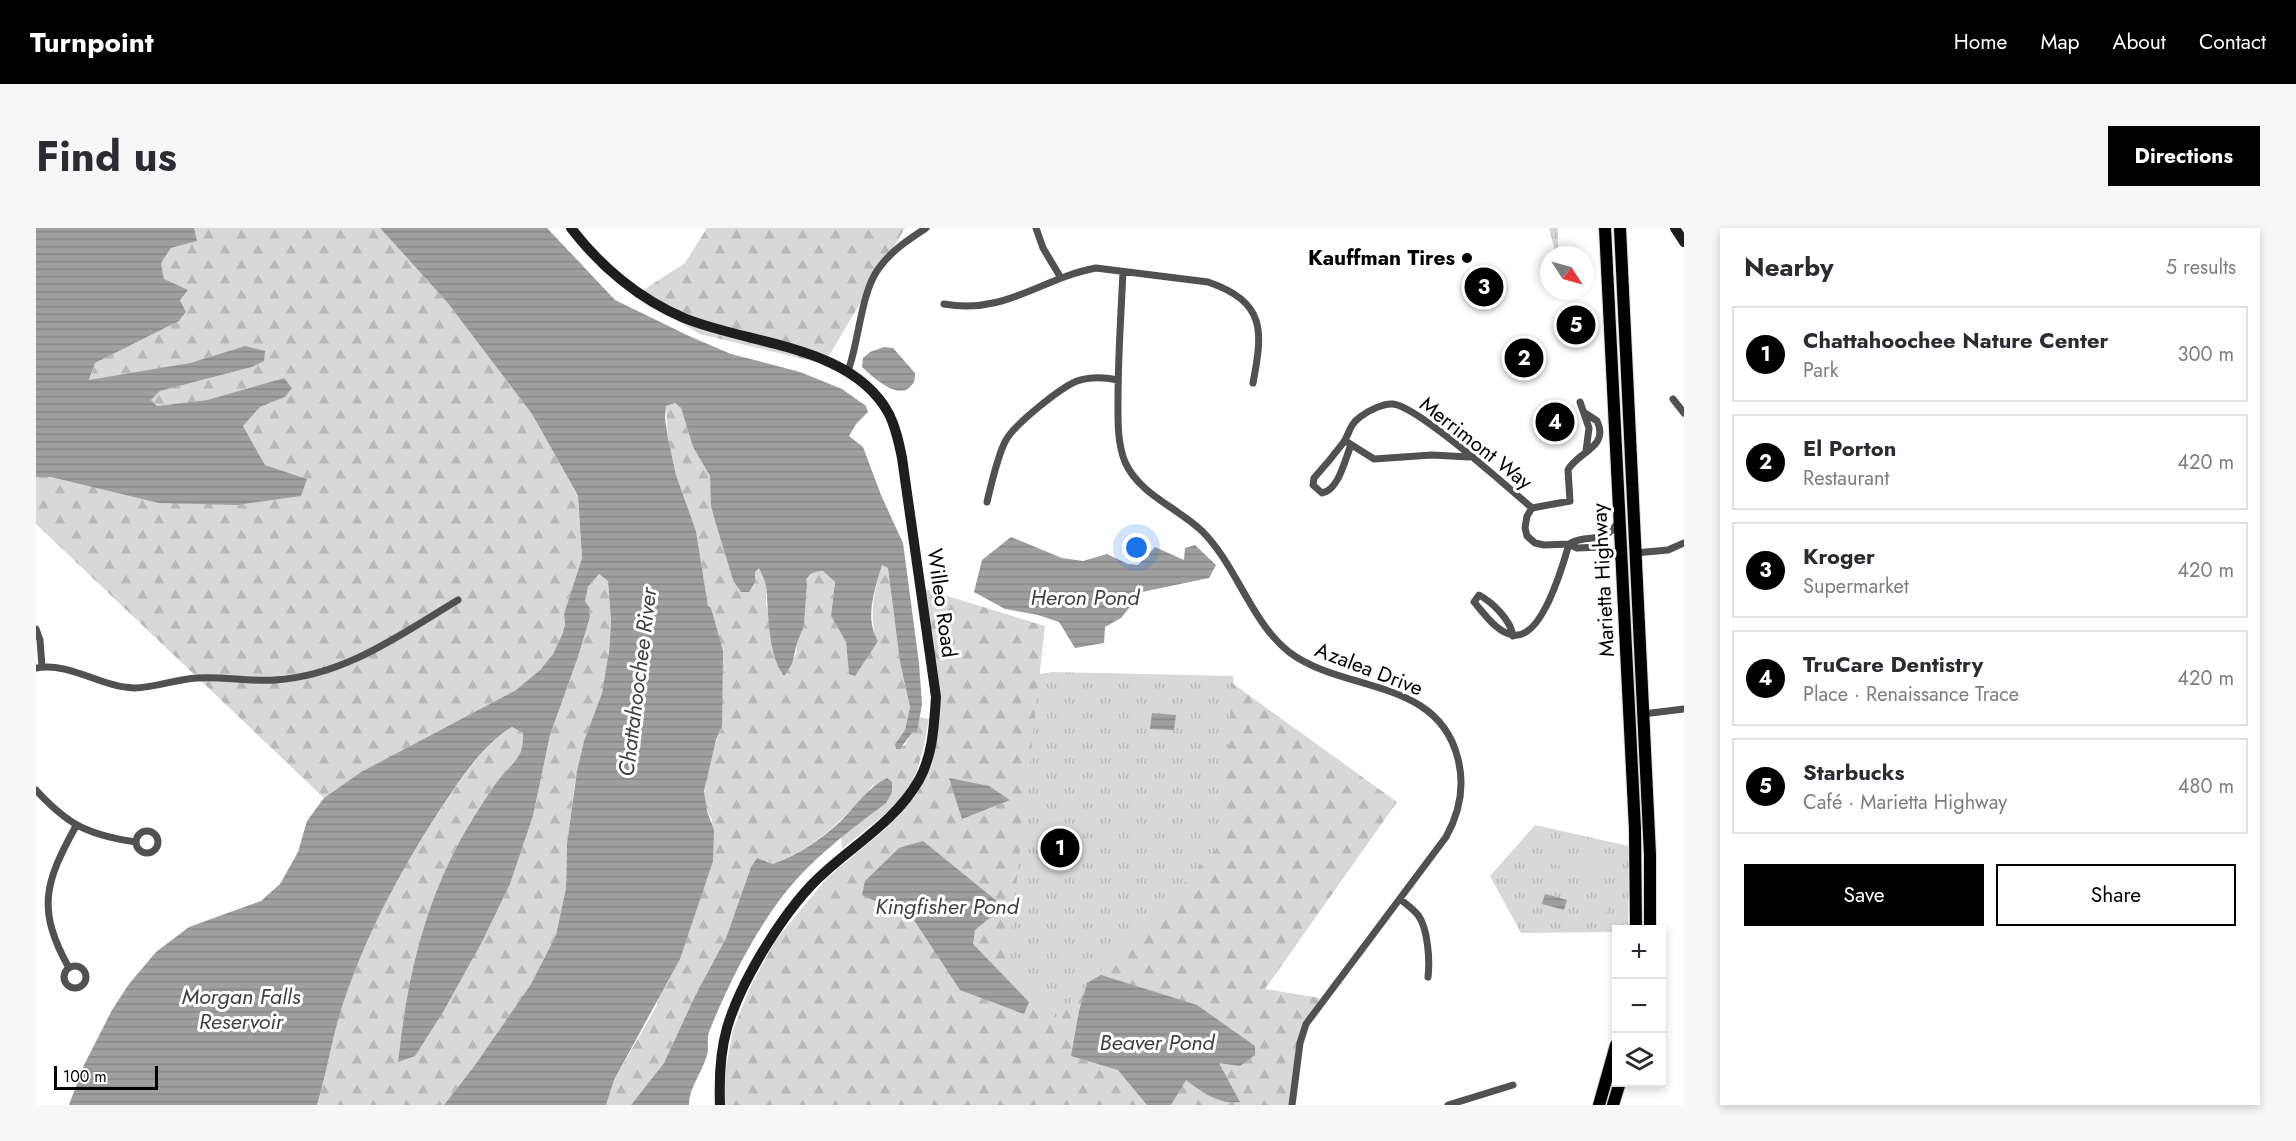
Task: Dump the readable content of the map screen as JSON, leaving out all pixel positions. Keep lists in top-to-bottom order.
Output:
{
  "streets": {
    "highway": ["Marietta Highway"],
    "street": ["Merrimont Way", "Willeo Road", "Azalea Drive"]
  },
  "water": [
    "Heron Pond",
    "Chattahoochee River",
    "Kingfisher Pond",
    "Morgan Falls Reservoir",
    "Beaver Pond"
  ],
  "places": ["Kauffman Tires"],
  "scale_bar": "100 m",
  "north": "bottom right",
  "page": {
    "header": "Turnpoint",
    "nav": [
      "Home",
      "Map",
      "About",
      "Contact"
    ],
    "title": "Find us",
    "buttons": [
      "Directions",
      ["Save", "Share"]
    ],
    "heading": ["Nearby", "5 results"],
    "pins": [
      "3",
      "5",
      "2",
      "4",
      "1"
    ],
    "list": [
      {
        "mark": "1",
        "name": "Chattahoochee Nature Center",
        "note": "Park",
        "value": "300 m"
      },
      {
        "mark": "2",
        "name": "El Porton",
        "note": "Restaurant",
        "value": "420 m"
      },
      {
        "mark": "3",
        "name": "Kroger",
        "note": "Supermarket",
        "value": "420 m"
      },
      {
        "mark": "4",
        "name": "TruCare Dentistry",
        "note": "Place · Renaissance Trace",
        "value": "420 m"
      },
      {
        "mark": "5",
        "name": "Starbucks",
        "note": "Café · Marietta Highway",
        "value": "480 m"
      }
    ],
    "map_buttons": ["+", "−"],
    "scale": "100 m"
  }
}
